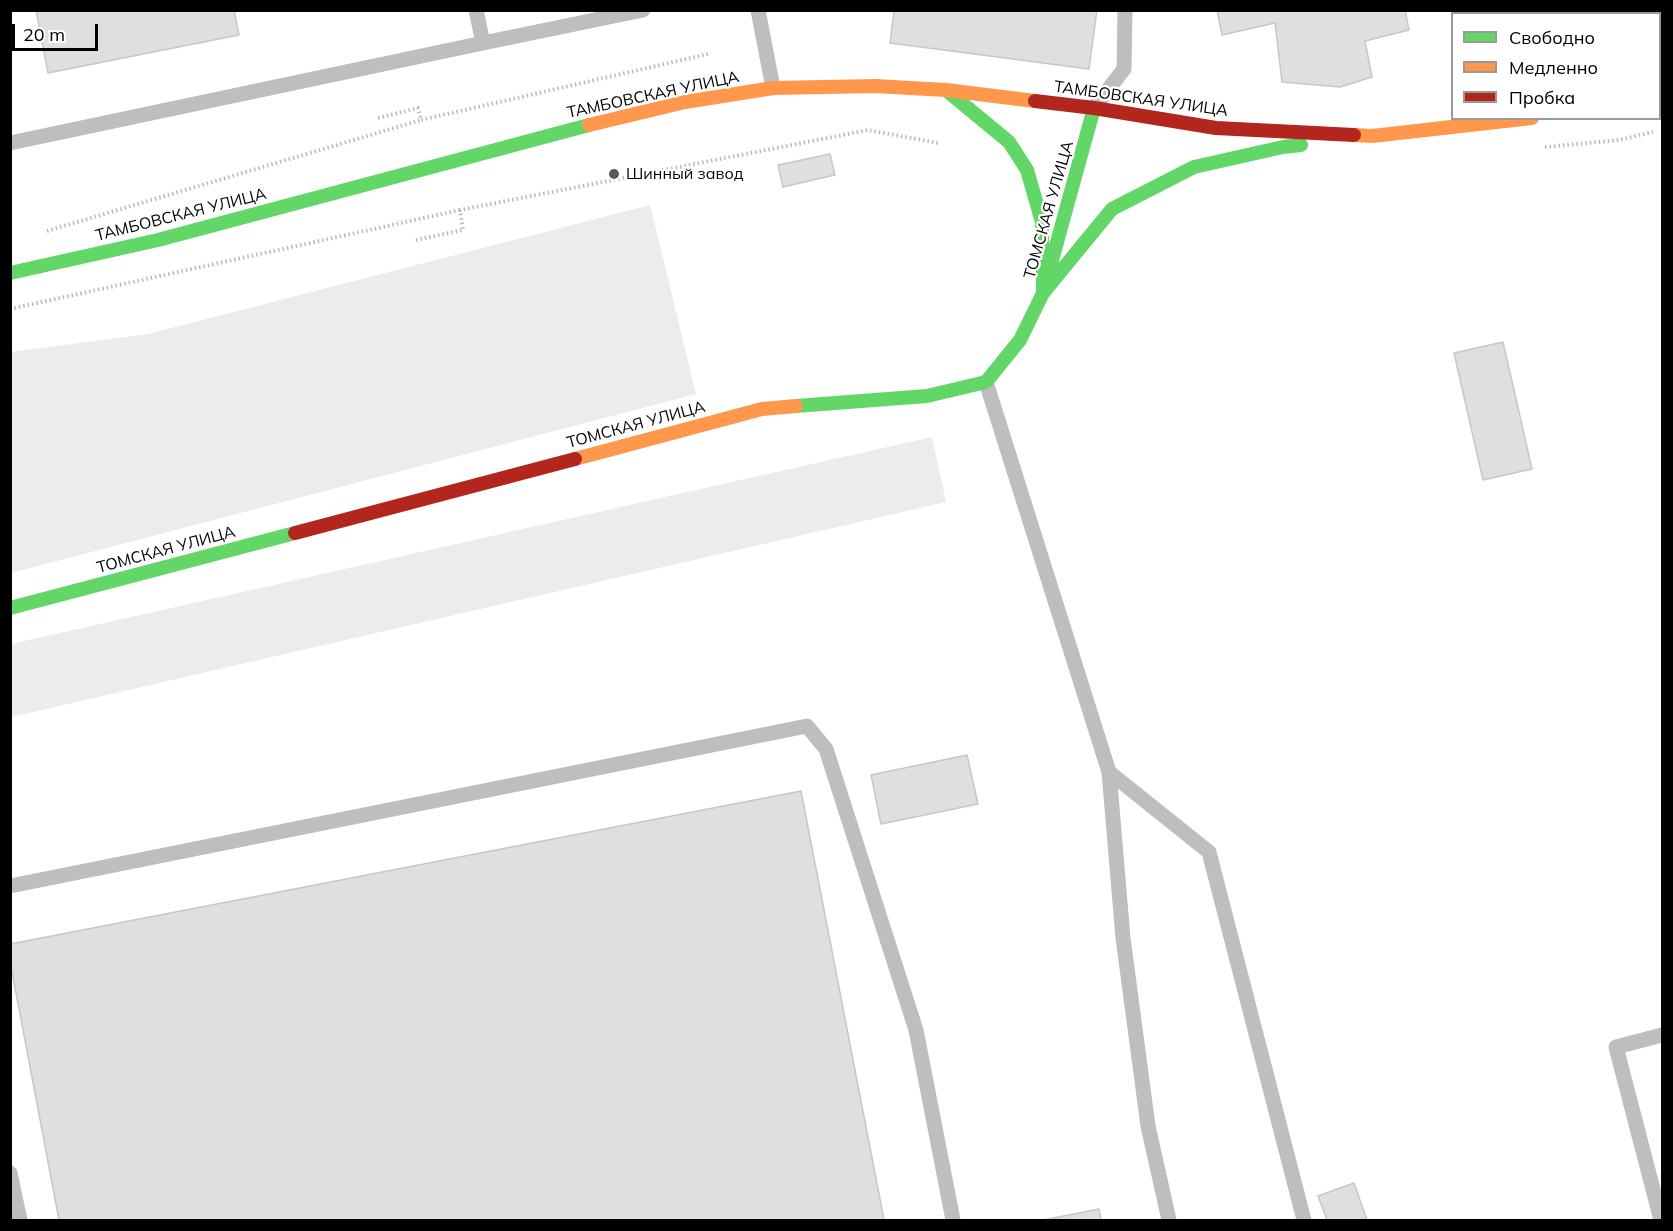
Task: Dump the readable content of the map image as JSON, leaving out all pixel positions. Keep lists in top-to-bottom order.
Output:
{
  "streets": {
    "main road": ["ТАМБОВСКАЯ УЛИЦА", "ТОМСКАЯ УЛИЦА"]
  },
  "crossings": [
    ["ТАМБОВСКАЯ УЛИЦА", "ТОМСКАЯ УЛИЦА"]
  ],
  "places": ["Шинный завод"],
  "legend": ["Свободно", "Медленно", "Пробка"],
  "scale_bar": "20 m"
}
